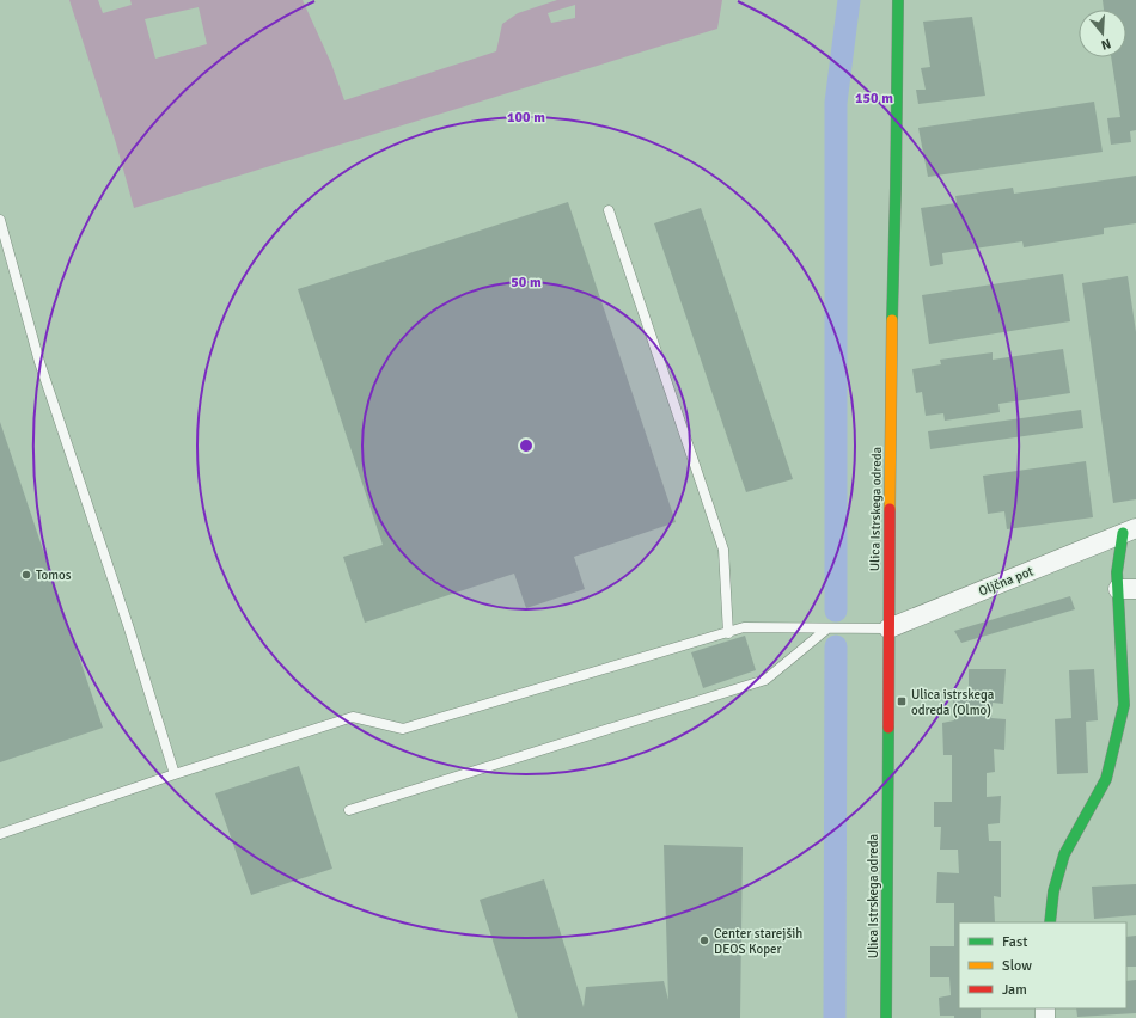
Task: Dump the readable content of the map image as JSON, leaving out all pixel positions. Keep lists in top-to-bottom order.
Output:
{
  "streets": {
    "street": ["Ulica Istrskega odreda", "Oljčna pot"]
  },
  "crossings": [
    ["Ulica Istrskega odreda", "Oljčna pot"]
  ],
  "places": {
    "other": ["Tomos", "Center starejših DEOS Koper"],
    "transit": ["Ulica istrskega odreda (Olmo)"]
  },
  "legend": ["Fast", "Slow", "Jam"],
  "north": "bottom",
  "rings": ["150 m", "100 m", "50 m"]
}
